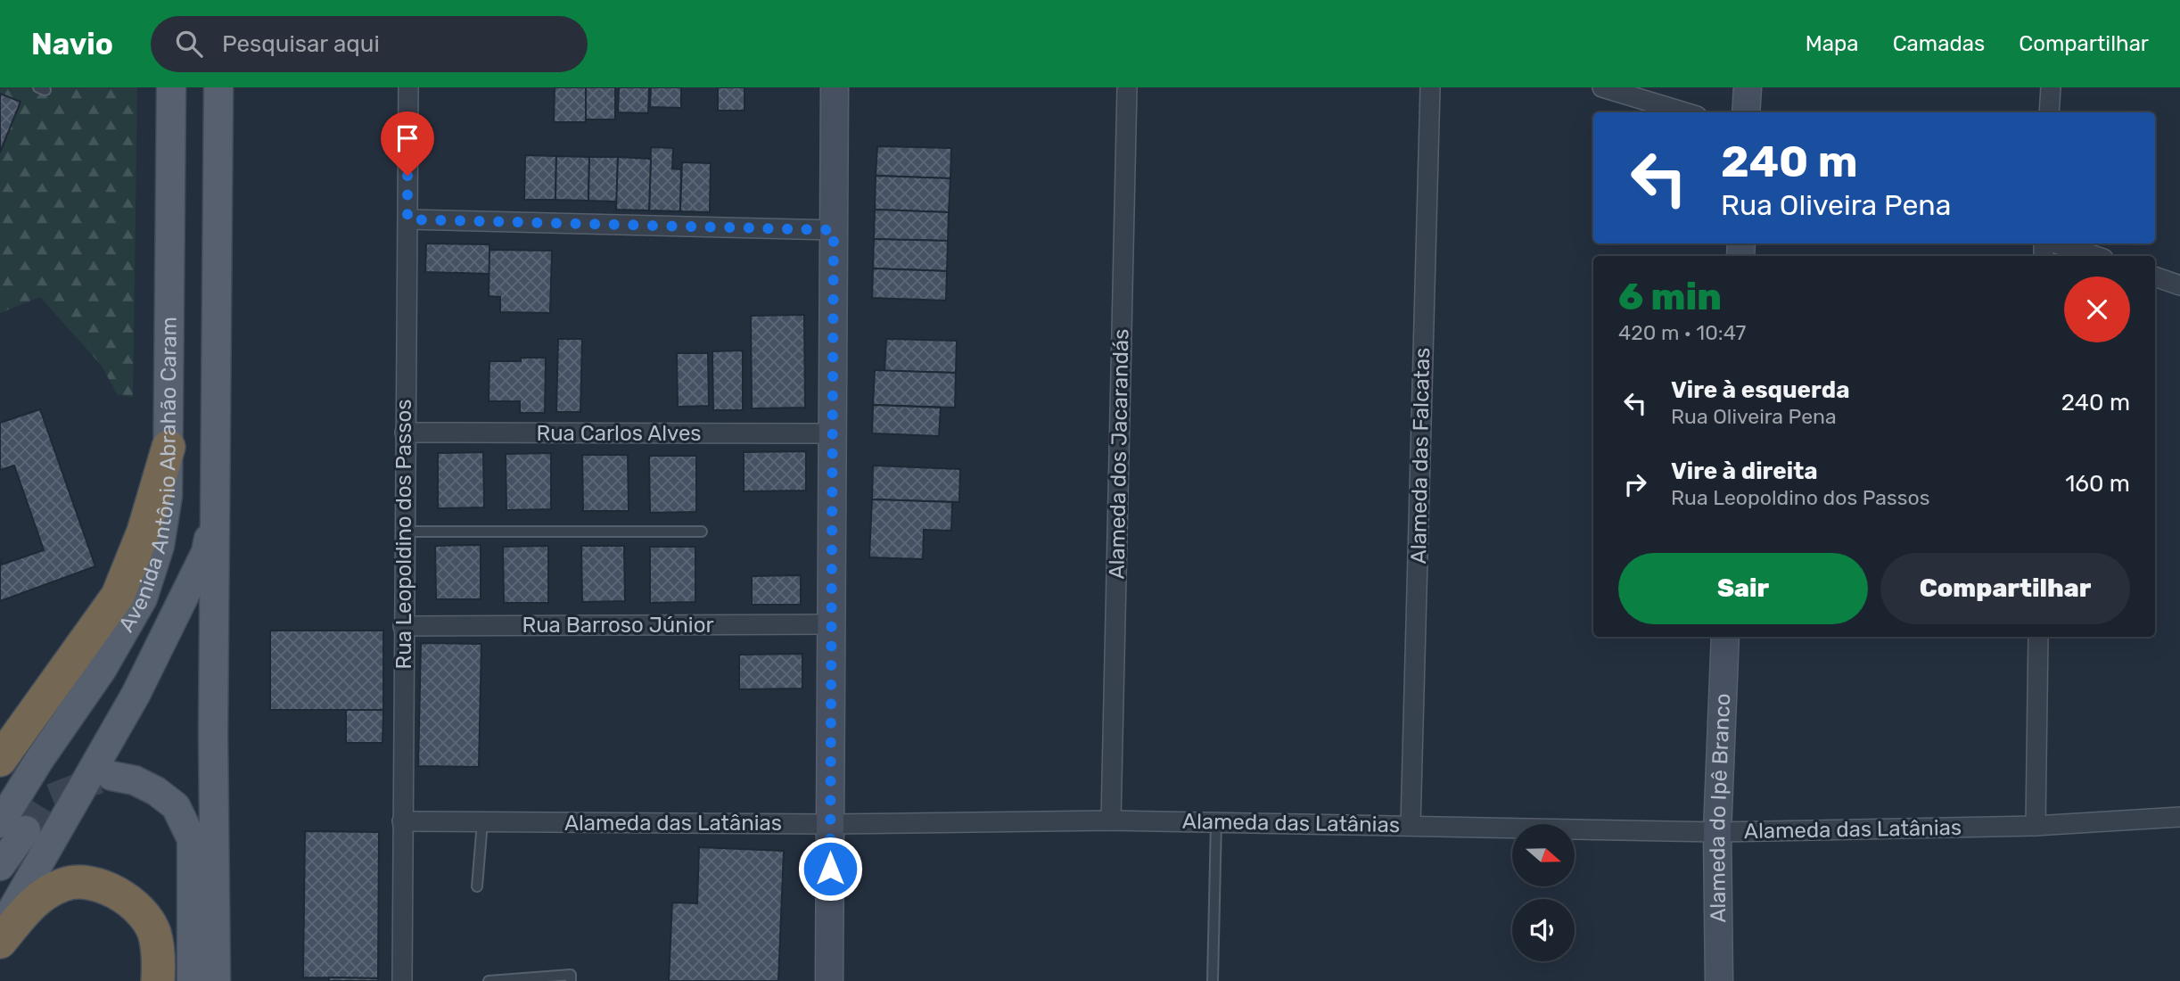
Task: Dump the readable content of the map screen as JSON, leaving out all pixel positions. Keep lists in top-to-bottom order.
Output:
{
  "streets": {
    "main road": ["Avenida Antônio Abrahão Caram"],
    "street": [
      "Rua Carlos Alves",
      "Alameda dos Jacarandás",
      "Alameda das Falcatas",
      "Rua Leopoldino dos Passos",
      "Rua Barroso Júnior",
      "Alameda do Ipê Branco",
      "Alameda das Latânias"
    ]
  },
  "crossings": [
    ["Rua Carlos Alves", "Rua Leopoldino dos Passos"],
    ["Alameda dos Jacarandás", "Alameda das Latânias"],
    ["Alameda das Falcatas", "Alameda das Latânias"],
    ["Rua Leopoldino dos Passos", "Rua Barroso Júnior"],
    ["Rua Leopoldino dos Passos", "Alameda das Latânias"],
    ["Alameda do Ipê Branco", "Alameda das Latânias"]
  ],
  "north": "right",
  "page": {
    "header": "Navio",
    "search": "Pesquisar aqui",
    "nav": ["Mapa", "Camadas", "Compartilhar"],
    "turn": ["240 m", "Rua Oliveira Pena"],
    "heading": ["6 min", "420 m · 10:47"],
    "list": [
      {
        "name": "Vire à esquerda",
        "note": "Rua Oliveira Pena",
        "value": "240 m"
      },
      {
        "name": "Vire à direita",
        "note": "Rua Leopoldino dos Passos",
        "value": "160 m"
      }
    ],
    "buttons": ["Sair", "Compartilhar"]
  }
}
